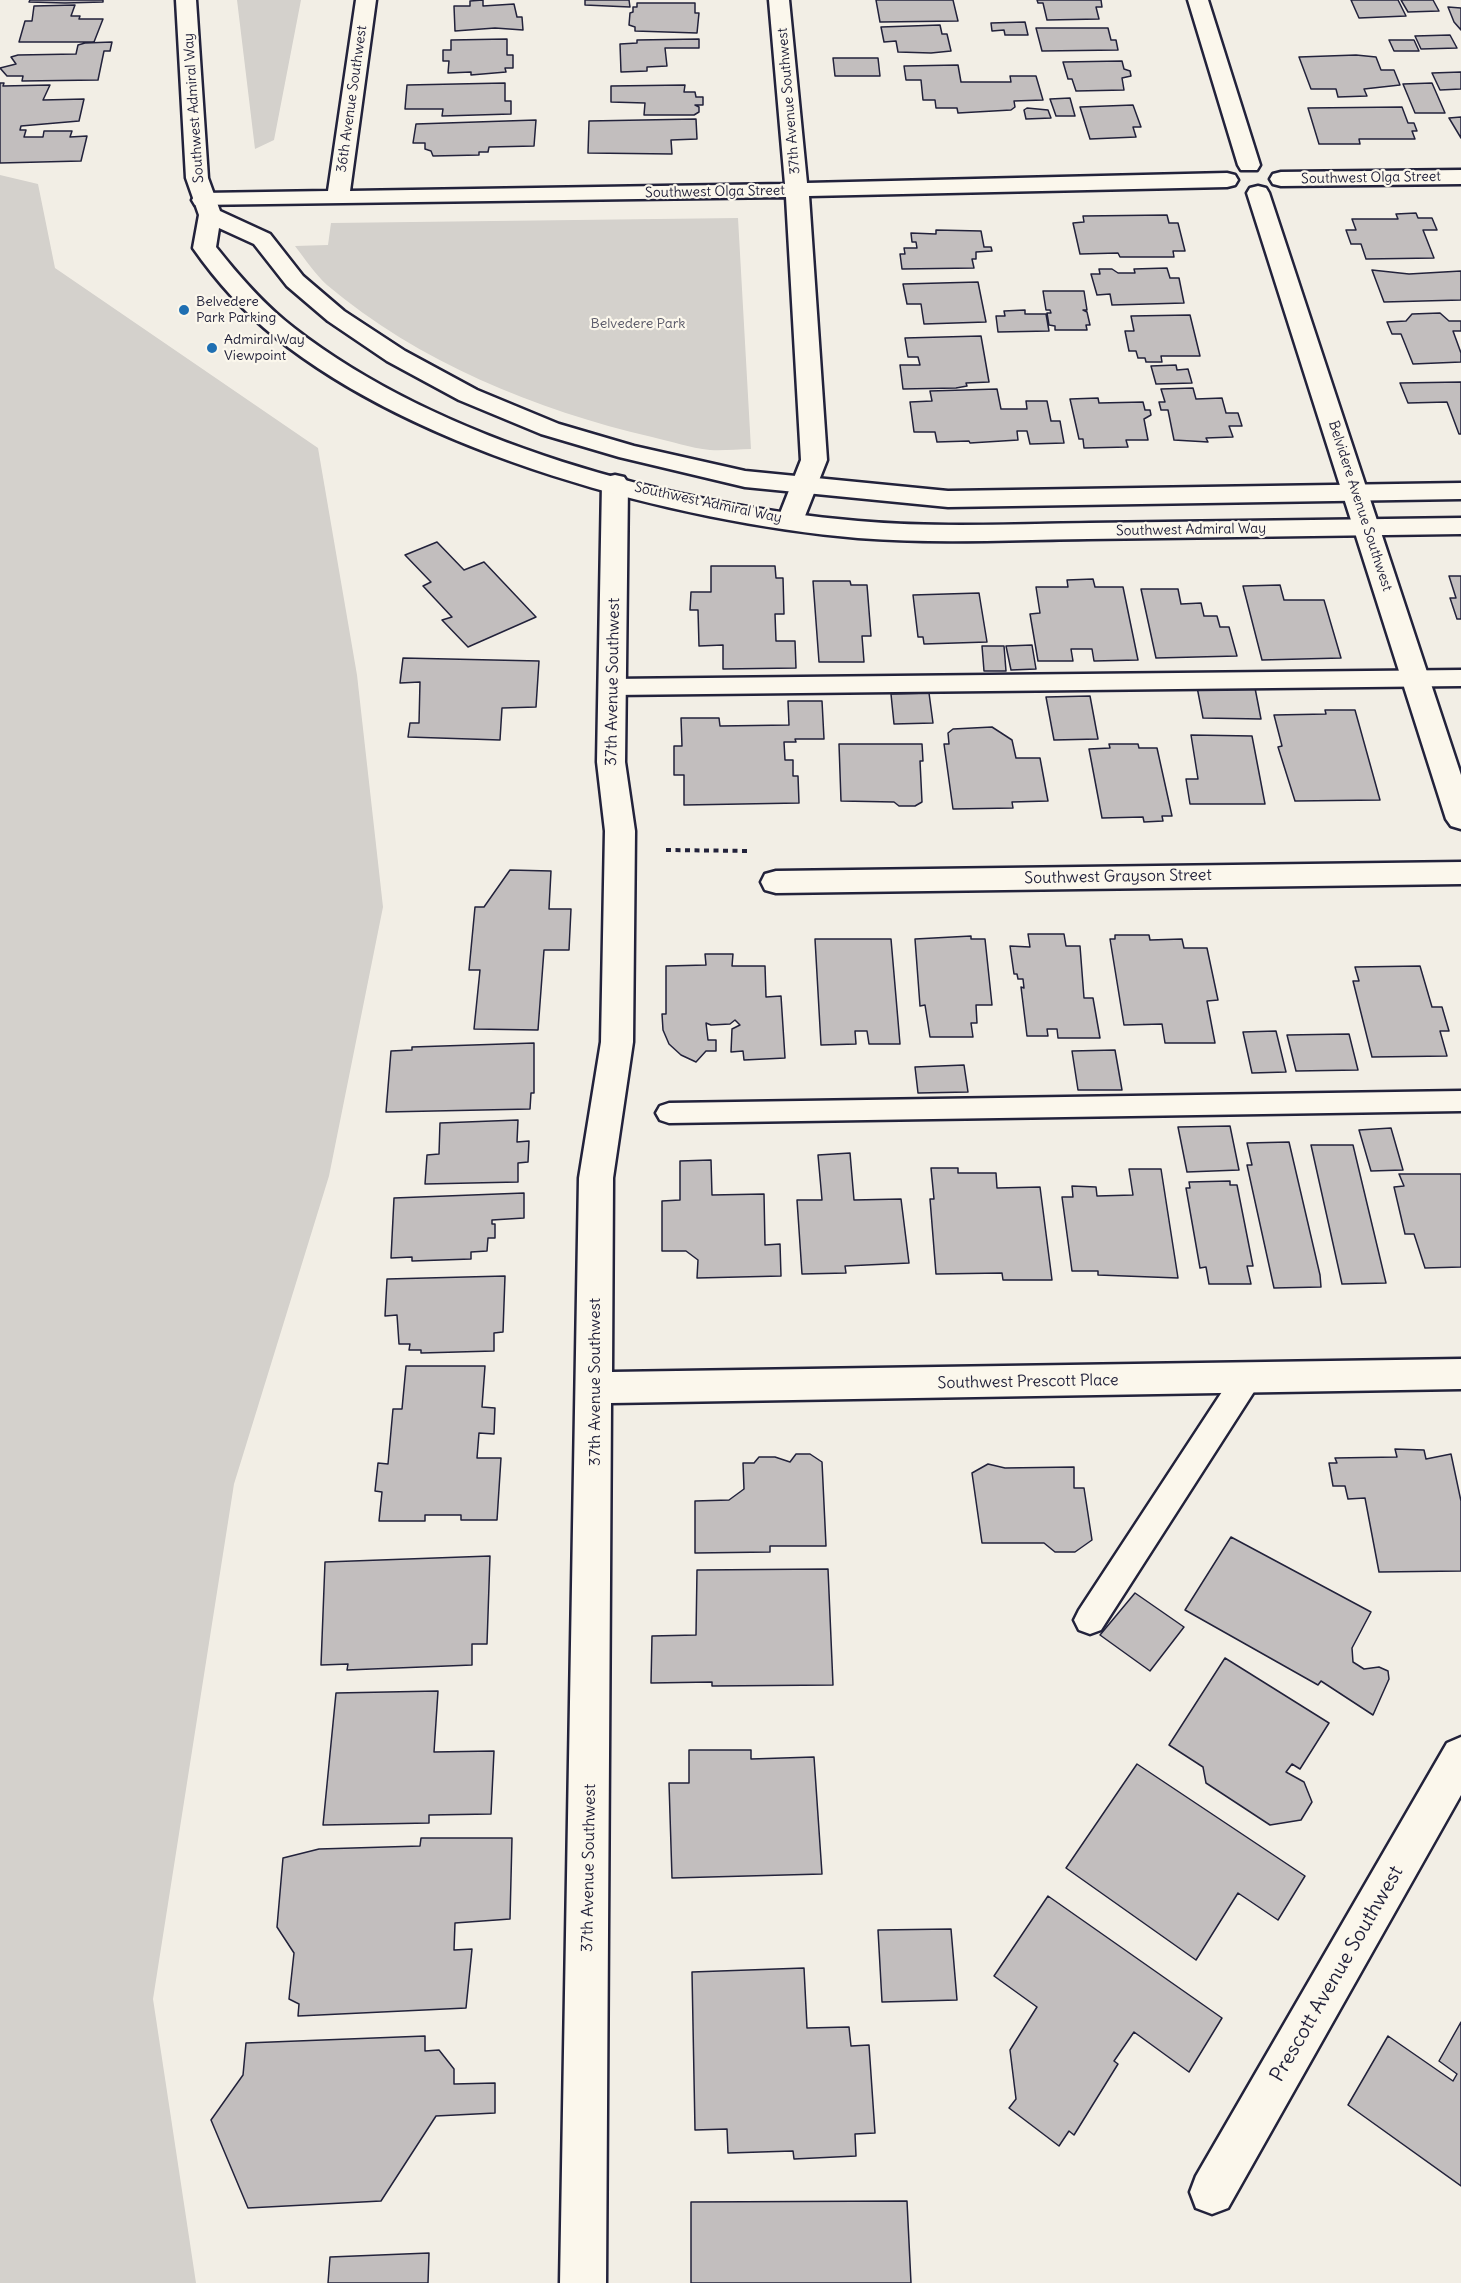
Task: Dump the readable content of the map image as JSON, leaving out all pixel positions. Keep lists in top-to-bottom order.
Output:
{
  "streets": {
    "street": [
      "36th Avenue Southwest",
      "37th Avenue Southwest",
      "Southwest Admiral Way",
      "Southwest Olga Street",
      "Belvidere Avenue Southwest",
      "Southwest Grayson Street",
      "Southwest Prescott Place",
      "Prescott Avenue Southwest"
    ]
  },
  "crossings": [
    ["36th Avenue Southwest", "Southwest Olga Street"],
    ["37th Avenue Southwest", "Southwest Admiral Way"],
    ["37th Avenue Southwest", "Southwest Olga Street"],
    ["37th Avenue Southwest", "Southwest Prescott Place"],
    ["Southwest Admiral Way", "Southwest Olga Street"],
    ["Southwest Admiral Way", "Belvidere Avenue Southwest"]
  ],
  "parks": ["Belvedere Park"],
  "places": ["Belvedere Park Parking", "Admiral Way Viewpoint"]
}
